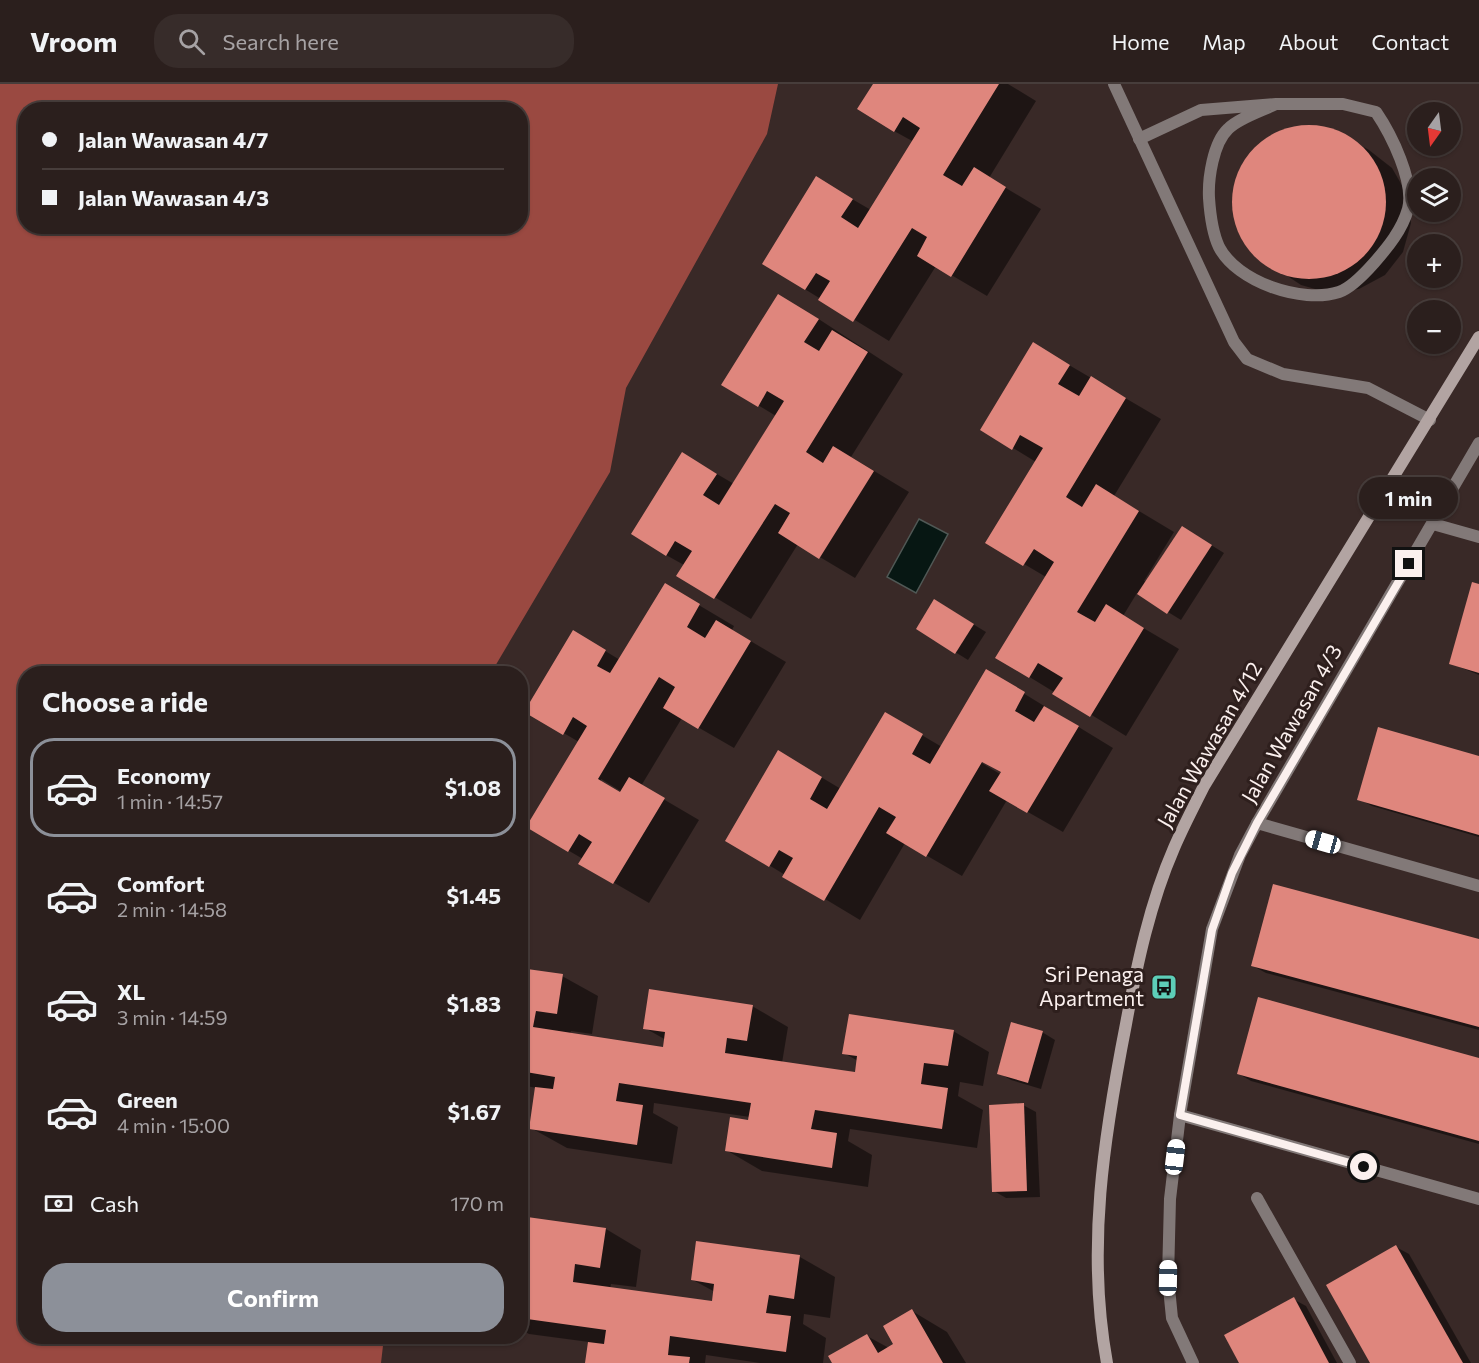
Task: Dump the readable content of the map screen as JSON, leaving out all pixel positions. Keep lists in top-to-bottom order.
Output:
{
  "streets": {
    "street": ["Jalan Wawasan 4/3", "Jalan Wawasan 4/12"]
  },
  "places": {
    "bus stop": ["Sri Penaga Apartment"]
  },
  "north": "bottom",
  "page": {
    "header": "Vroom",
    "search": "Search here",
    "nav": [
      "Home",
      "Map",
      "About",
      "Contact"
    ],
    "map_buttons": ["+", "−"],
    "banner": ["Jalan Wawasan 4/7", "Jalan Wawasan 4/3"],
    "bubble": "1 min",
    "heading": "Choose a ride",
    "list": [
      {
        "name": "Economy",
        "note": "1 min · 14:57",
        "value": "$1.08"
      },
      {
        "name": "Comfort",
        "note": "2 min · 14:58",
        "value": "$1.45"
      },
      {
        "name": "XL",
        "note": "3 min · 14:59",
        "value": "$1.83"
      },
      {
        "name": "Green",
        "note": "4 min · 15:00",
        "value": "$1.67"
      }
    ],
    "pay": ["Cash", "170 m"],
    "buttons": "Confirm"
  }
}
